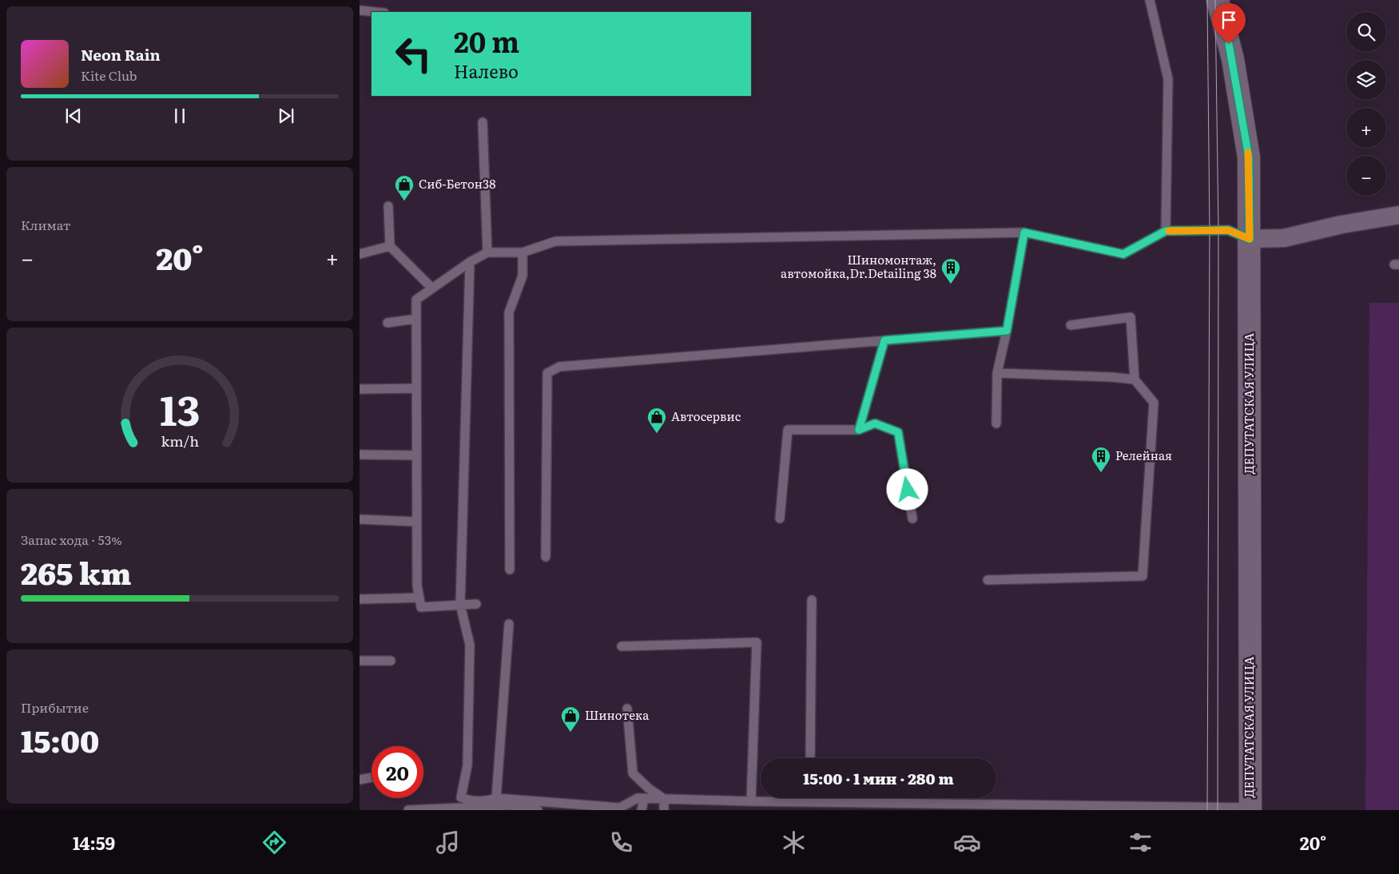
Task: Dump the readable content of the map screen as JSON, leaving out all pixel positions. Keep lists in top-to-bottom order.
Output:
{
  "streets": {
    "main road": ["ДЕПУТАТСКАЯ УЛИЦА"]
  },
  "places": {
    "shop": ["Сиб-Бетон38", "Автосервис", "Шинотека"],
    "building": ["Шиномонтаж, автомойка,Dr.Detailing 38", "Релейная"]
  },
  "page": {
    "map_buttons": ["+", "−"],
    "turn": ["20 m", "Налево"],
    "song": ["Neon Rain", "Kite Club"],
    "tile": [
      "Климат",
      ["Запас хода · 53%", "265 km"],
      ["Прибытие", "15:00"]
    ],
    "heat": ["−", "20°", "+"],
    "limit": "20",
    "trip": "15:00 · 1 мин · 280 m",
    "tabs": ["14:59", "20°"],
    "gauge": ["13", "km/h"]
  }
}
